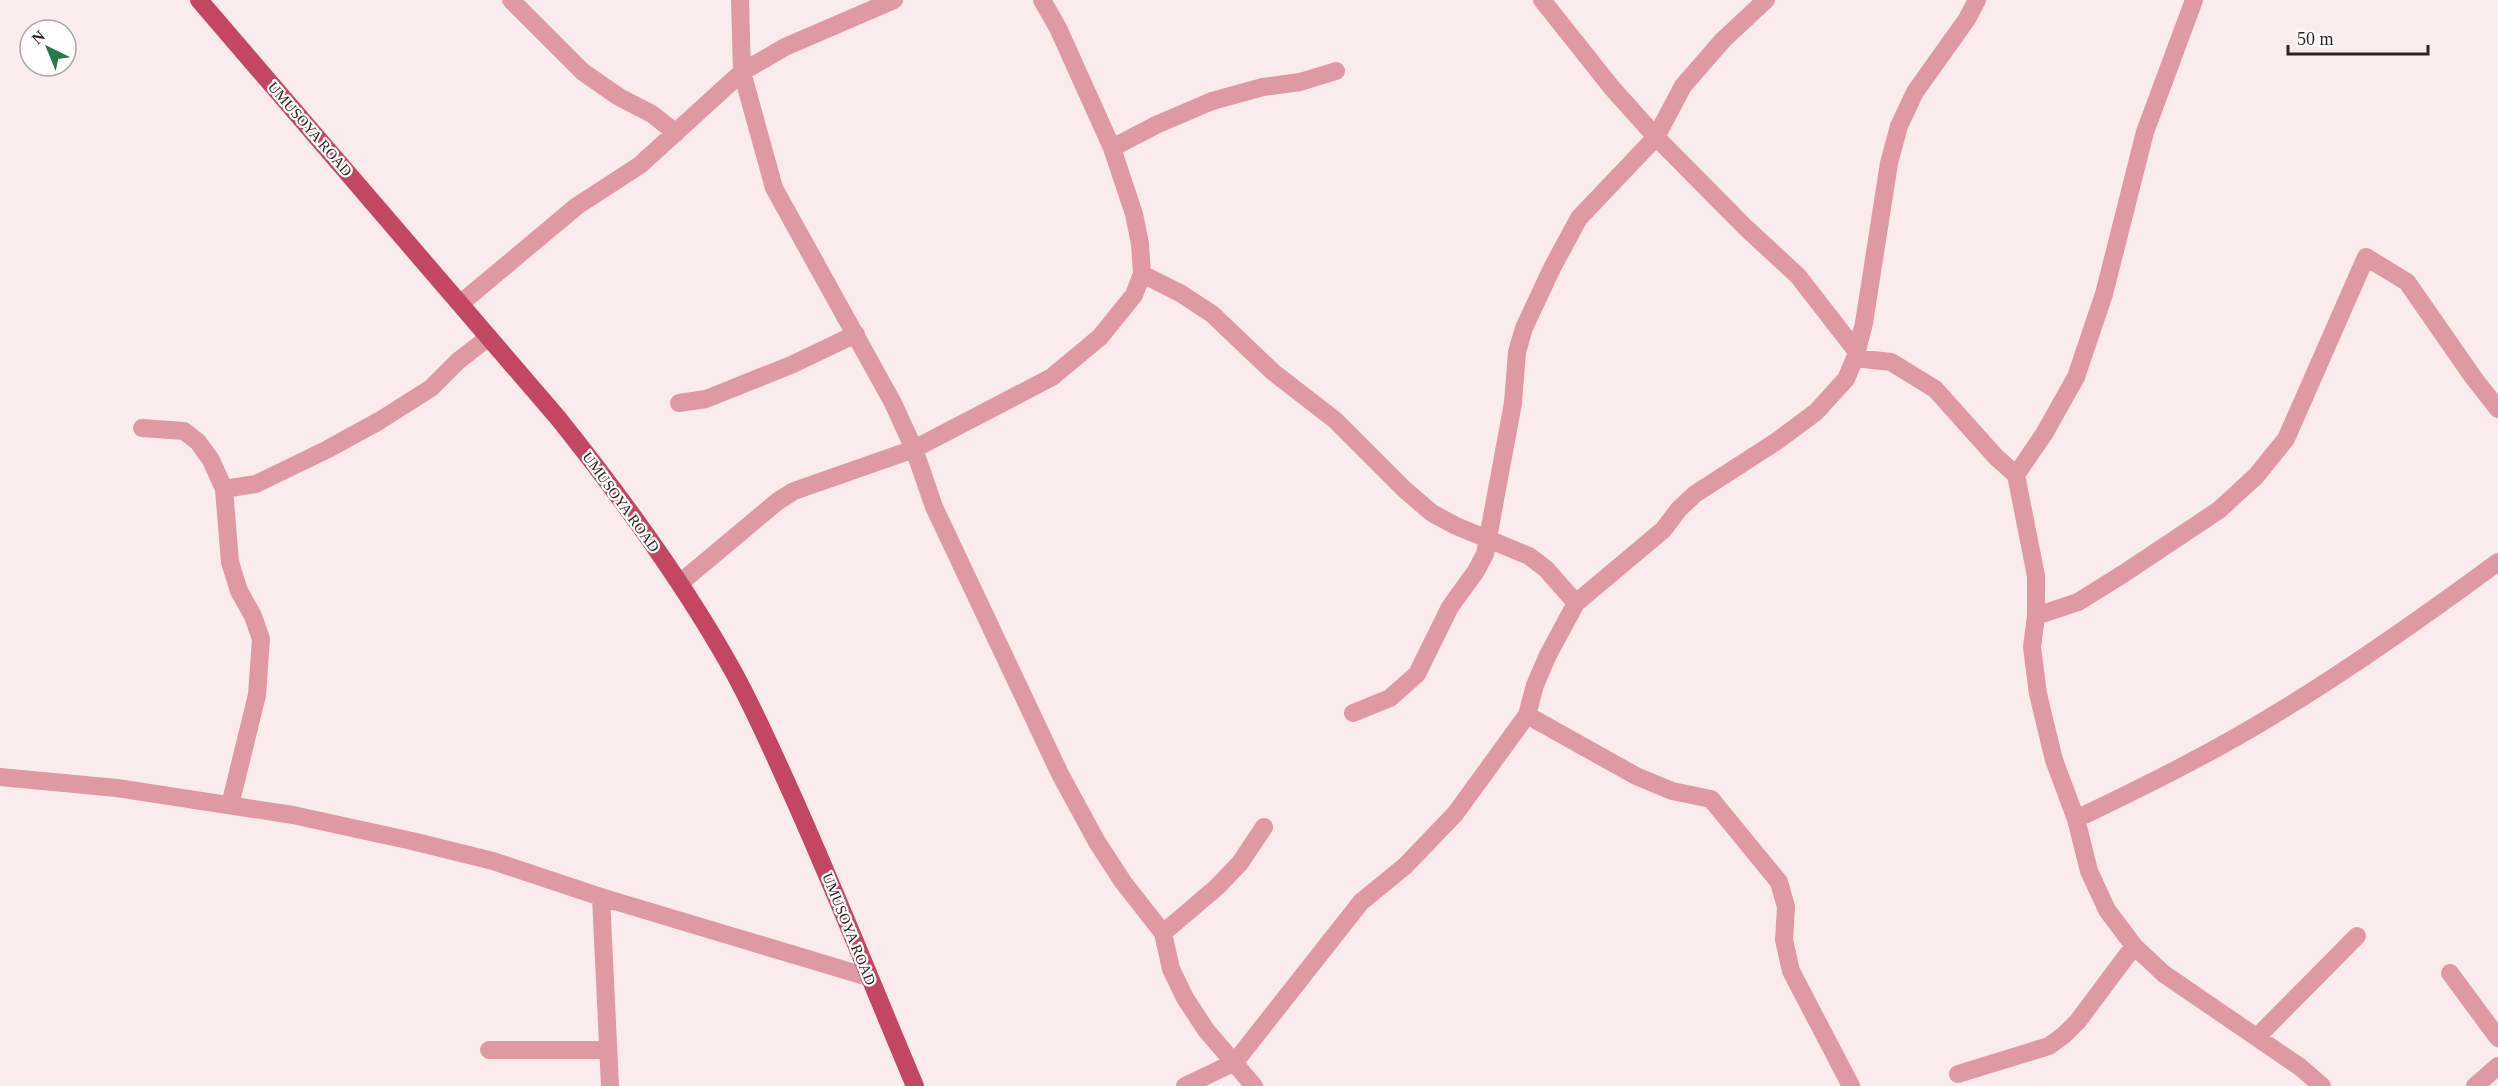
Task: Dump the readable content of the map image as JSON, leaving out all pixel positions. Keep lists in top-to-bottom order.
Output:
{
  "streets": {
    "main road": ["UMUSOYA ROAD"]
  },
  "scale_bar": "50 m",
  "north": "top left"
}
